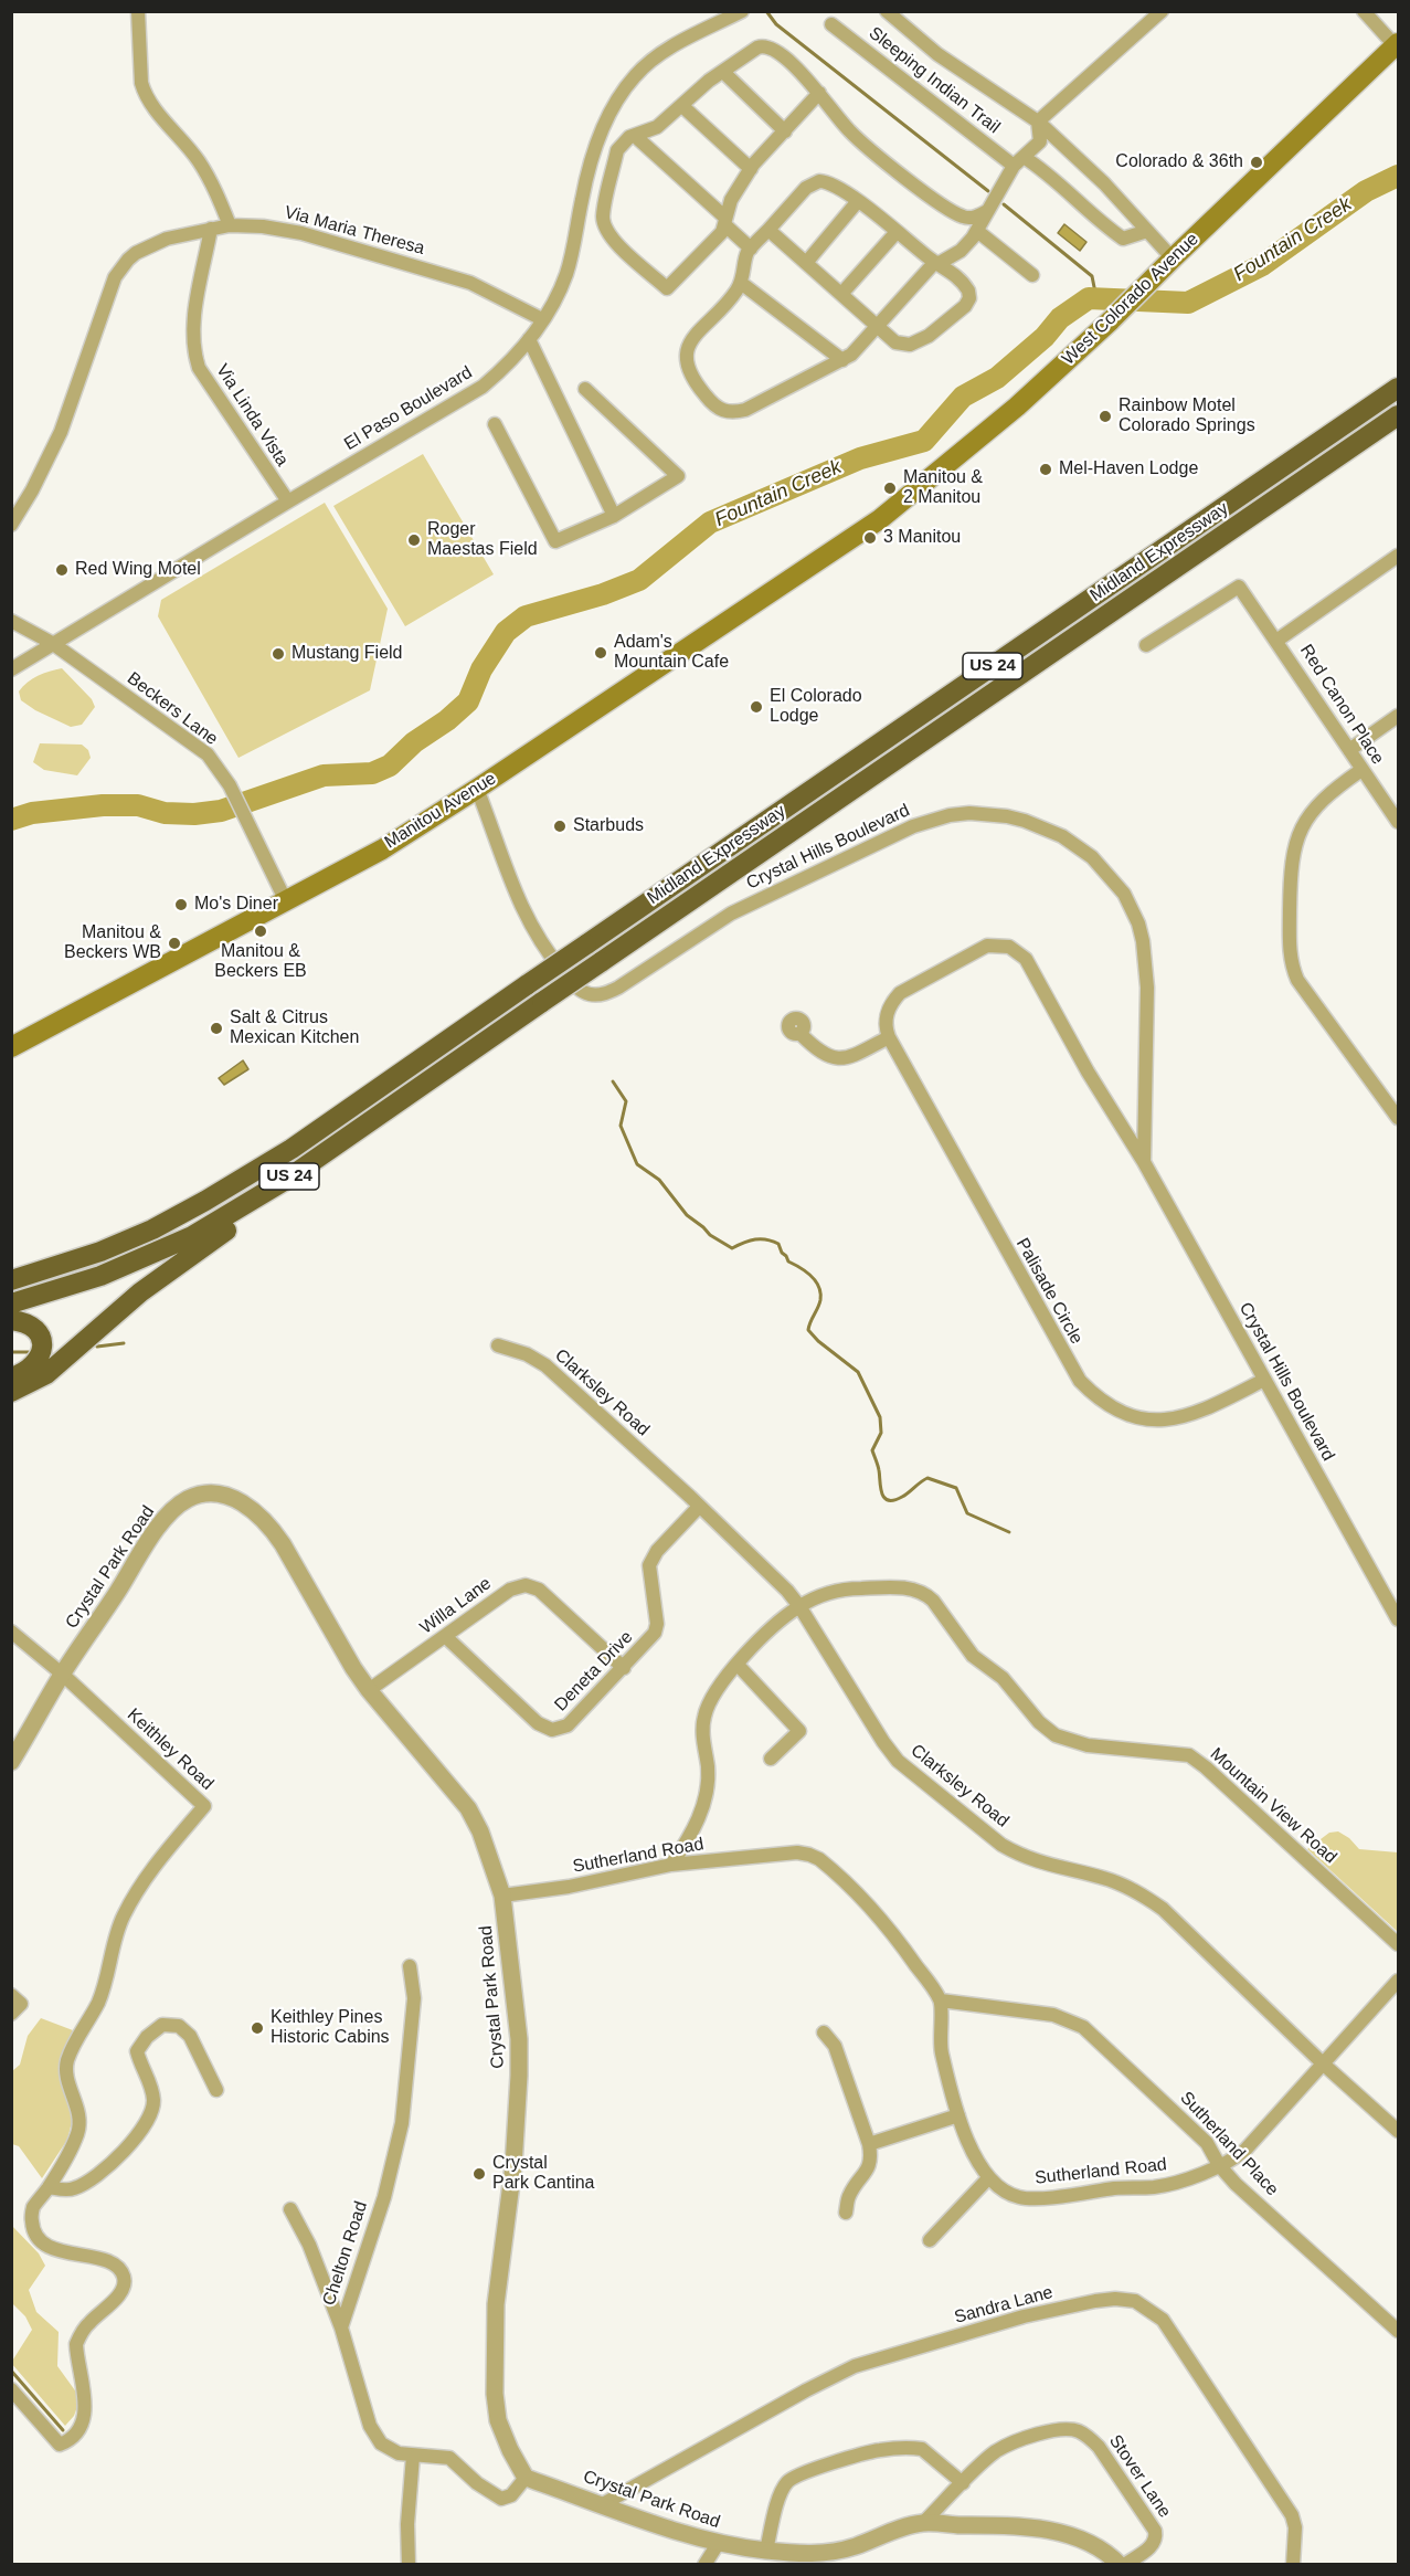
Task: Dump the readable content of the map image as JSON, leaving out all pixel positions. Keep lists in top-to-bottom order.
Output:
{
  "streets": {
    "highway": ["Midland Expressway", "US 24"],
    "main road": ["West Colorado Avenue", "Manitou Avenue"],
    "street": [
      "Sleeping Indian Trail",
      "Via Maria Theresa",
      "El Paso Boulevard",
      "Via Linda Vista",
      "Red Canon Place",
      "Beckers Lane",
      "Crystal Hills Boulevard",
      "Palisade Circle",
      "Clarksley Road",
      "Crystal Park Road",
      "Willa Lane",
      "Deneta Drive",
      "Keithley Road",
      "Mountain View Road",
      "Sutherland Road",
      "Sutherland Place",
      "Chelton Road",
      "Sandra Lane",
      "Stover Lane"
    ]
  },
  "crossings": [
    ["Via Maria Theresa", "El Paso Boulevard"],
    ["Via Maria Theresa", "Via Linda Vista"],
    ["West Colorado Avenue", "Manitou Avenue"],
    ["El Paso Boulevard", "Via Linda Vista"],
    ["El Paso Boulevard", "Beckers Lane"],
    ["Beckers Lane", "Manitou Avenue"],
    ["Manitou Avenue", "Crystal Hills Boulevard"],
    ["Crystal Hills Boulevard", "Palisade Circle"],
    ["Clarksley Road", "Deneta Drive"],
    ["Clarksley Road", "Mountain View Road"],
    ["Clarksley Road", "Sutherland Road"],
    ["Crystal Park Road", "Willa Lane"],
    ["Crystal Park Road", "Keithley Road"],
    ["Crystal Park Road", "Sutherland Road"],
    ["Crystal Park Road", "Chelton Road"],
    ["Crystal Park Road", "Sandra Lane"],
    ["Crystal Park Road", "Stover Lane"],
    ["Willa Lane", "Deneta Drive"],
    ["Mountain View Road", "Sutherland Road"],
    ["Sutherland Road", "Sutherland Place"]
  ],
  "water": ["Fountain Creek"],
  "places": [
    "Colorado & 36th",
    "Rainbow Motel Colorado Springs",
    "Mel-Haven Lodge",
    "Manitou & 2 Manitou",
    "3 Manitou",
    "Roger Maestas Field",
    "Red Wing Motel",
    "Adam's Mountain Cafe",
    "Mustang Field",
    "El Colorado Lodge",
    "Starbuds",
    "Mo's Diner",
    "Manitou & Beckers EB",
    "Manitou & Beckers WB",
    "Salt & Citrus Mexican Kitchen",
    "Keithley Pines Historic Cabins",
    "Crystal Park Cantina"
  ]
}
